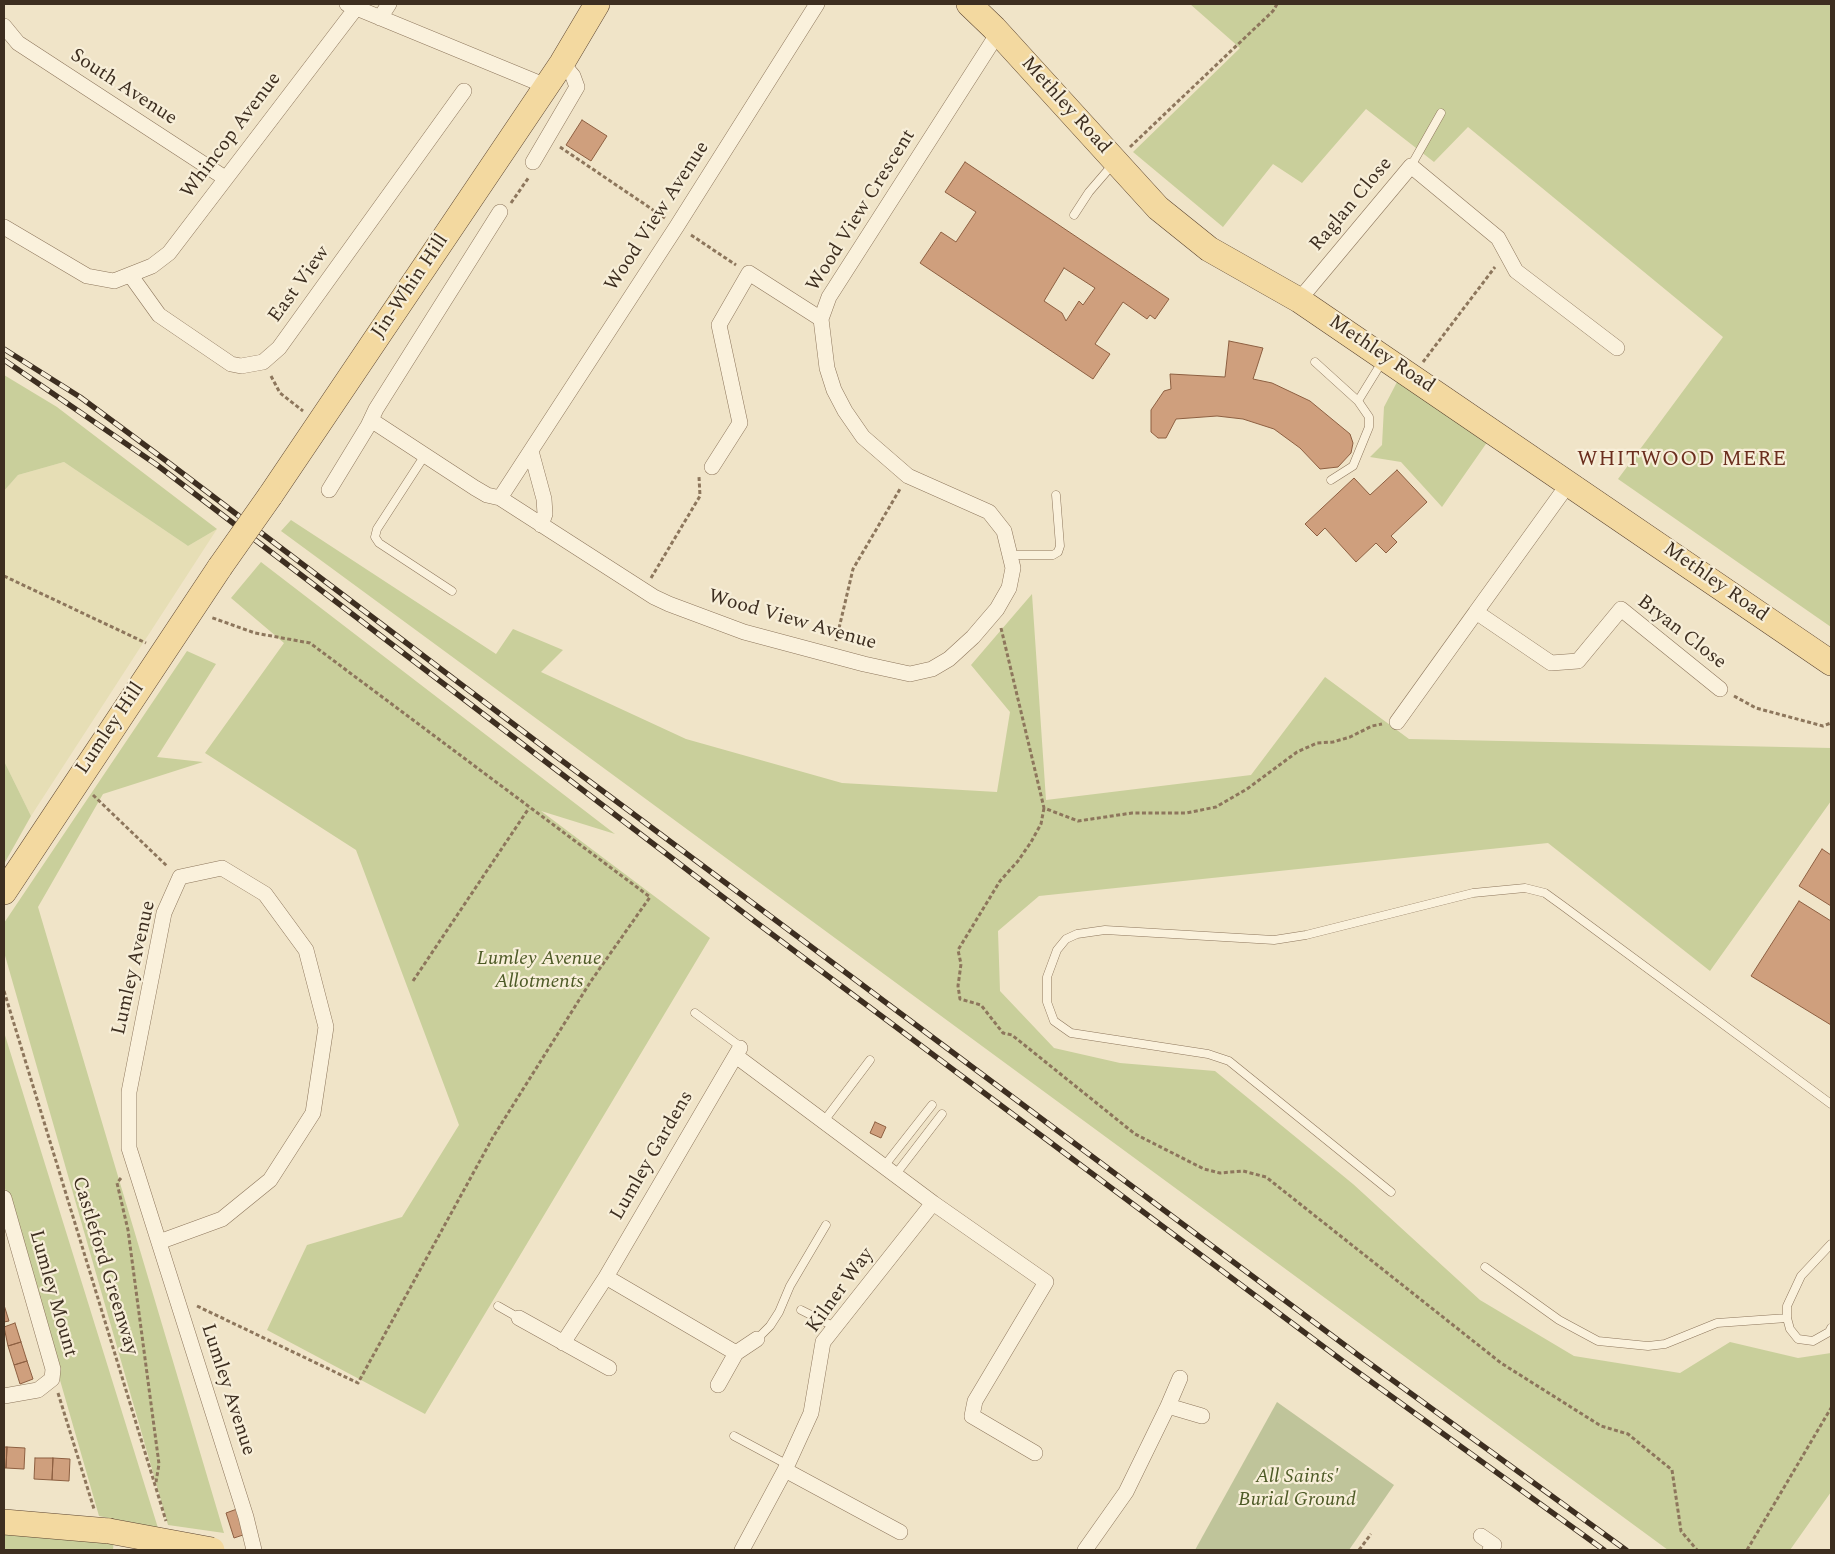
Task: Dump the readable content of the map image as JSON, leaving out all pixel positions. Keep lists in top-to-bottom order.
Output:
{
  "streets": {
    "main road": ["Methley Road", "Jin-Whin Hill", "Lumley Hill"],
    "street": [
      "South Avenue",
      "Whincop Avenue",
      "Raglan Close",
      "Wood View Crescent",
      "Wood View Avenue",
      "East View",
      "Bryan Close",
      "Lumley Avenue",
      "Lumley Gardens",
      "Kilner Way",
      "Lumley Mount"
    ],
    "path": ["Castleford Greenway"]
  },
  "crossings": [
    ["South Avenue", "Whincop Avenue"],
    ["Methley Road", "Raglan Close"],
    ["Methley Road", "Wood View Crescent"],
    ["Wood View Crescent", "Wood View Avenue"],
    ["Jin-Whin Hill", "Lumley Hill"]
  ],
  "districts": ["WHITWOOD MERE"],
  "parks": ["Lumley Avenue Allotments", "All Saints' Burial Ground"]
}
